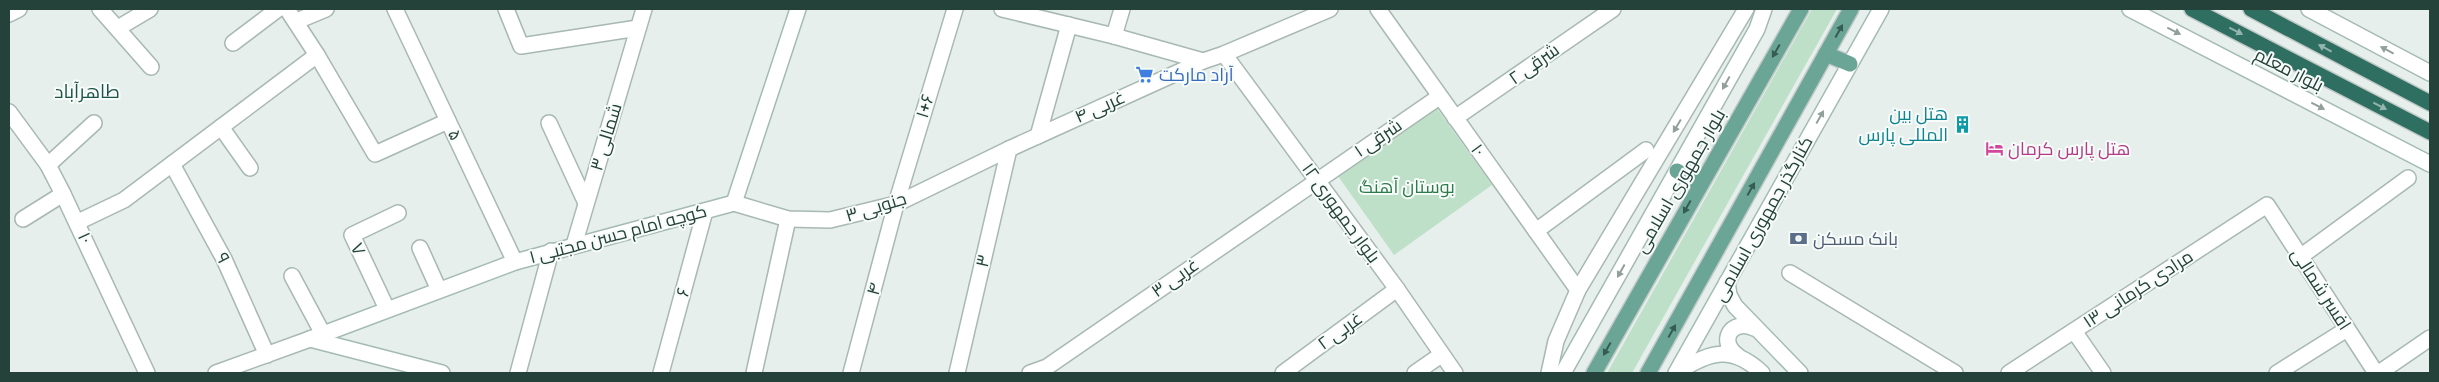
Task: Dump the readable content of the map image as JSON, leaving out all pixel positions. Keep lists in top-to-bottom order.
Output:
{
  "streets": {
    "highway": ["بلوار معلم"],
    "main road": ["بلوار جمهوری اسلامی"],
    "street": [
      "۲ شرقی",
      "۱+۶",
      "۴ غربی",
      "۵",
      "۳ شمالی",
      "شرقی ۱",
      "۱۰",
      "۳ جنوبی",
      "بلوار جمهوری ۱۲",
      "کنارگذر جمهوری اسلامی",
      "کوچه امام حسن مجتبی ۱",
      "۷",
      "۹",
      "۳",
      "۳ غربی",
      "۴",
      "مرادی کرمانی ۱۳",
      "افسر شمالی",
      "۶",
      "۲ غربی"
    ]
  },
  "crossings": [
    ["۲ شرقی", "۱۰"],
    ["۱+۶", "۳ جنوبی"],
    ["۱+۶", "۴"],
    ["۴ غربی", "۳ جنوبی"],
    ["۴ غربی", "بلوار جمهوری ۱۲"],
    ["۴ غربی", "۳"],
    ["۵", "کوچه امام حسن مجتبی ۱"],
    ["۳ شمالی", "کوچه امام حسن مجتبی ۱"],
    ["شرقی ۱", "۱۰"],
    ["شرقی ۱", "بلوار جمهوری ۱۲"],
    ["شرقی ۱", "۳ غربی"],
    ["۳ جنوبی", "کوچه امام حسن مجتبی ۱"],
    ["۳ جنوبی", "۳"],
    ["۳ جنوبی", "۴"],
    ["بلوار جمهوری ۱۲", "۳ غربی"],
    ["بلوار جمهوری ۱۲", "۲ غربی"],
    ["کوچه امام حسن مجتبی ۱", "۷"],
    ["کوچه امام حسن مجتبی ۱", "۹"],
    ["کوچه امام حسن مجتبی ۱", "۶"],
    ["مرادی کرمانی ۱۳", "افسر شمالی"]
  ],
  "districts": ["طاهرآباد"],
  "parks": ["بوستان آهنگ"],
  "places": {
    "supermarket": ["آراد مارکت"],
    "building": ["هتل بین المللی پارس"],
    "hotel": ["هتل پارس کرمان"],
    "bank": ["بانک مسکن"]
  }
}
